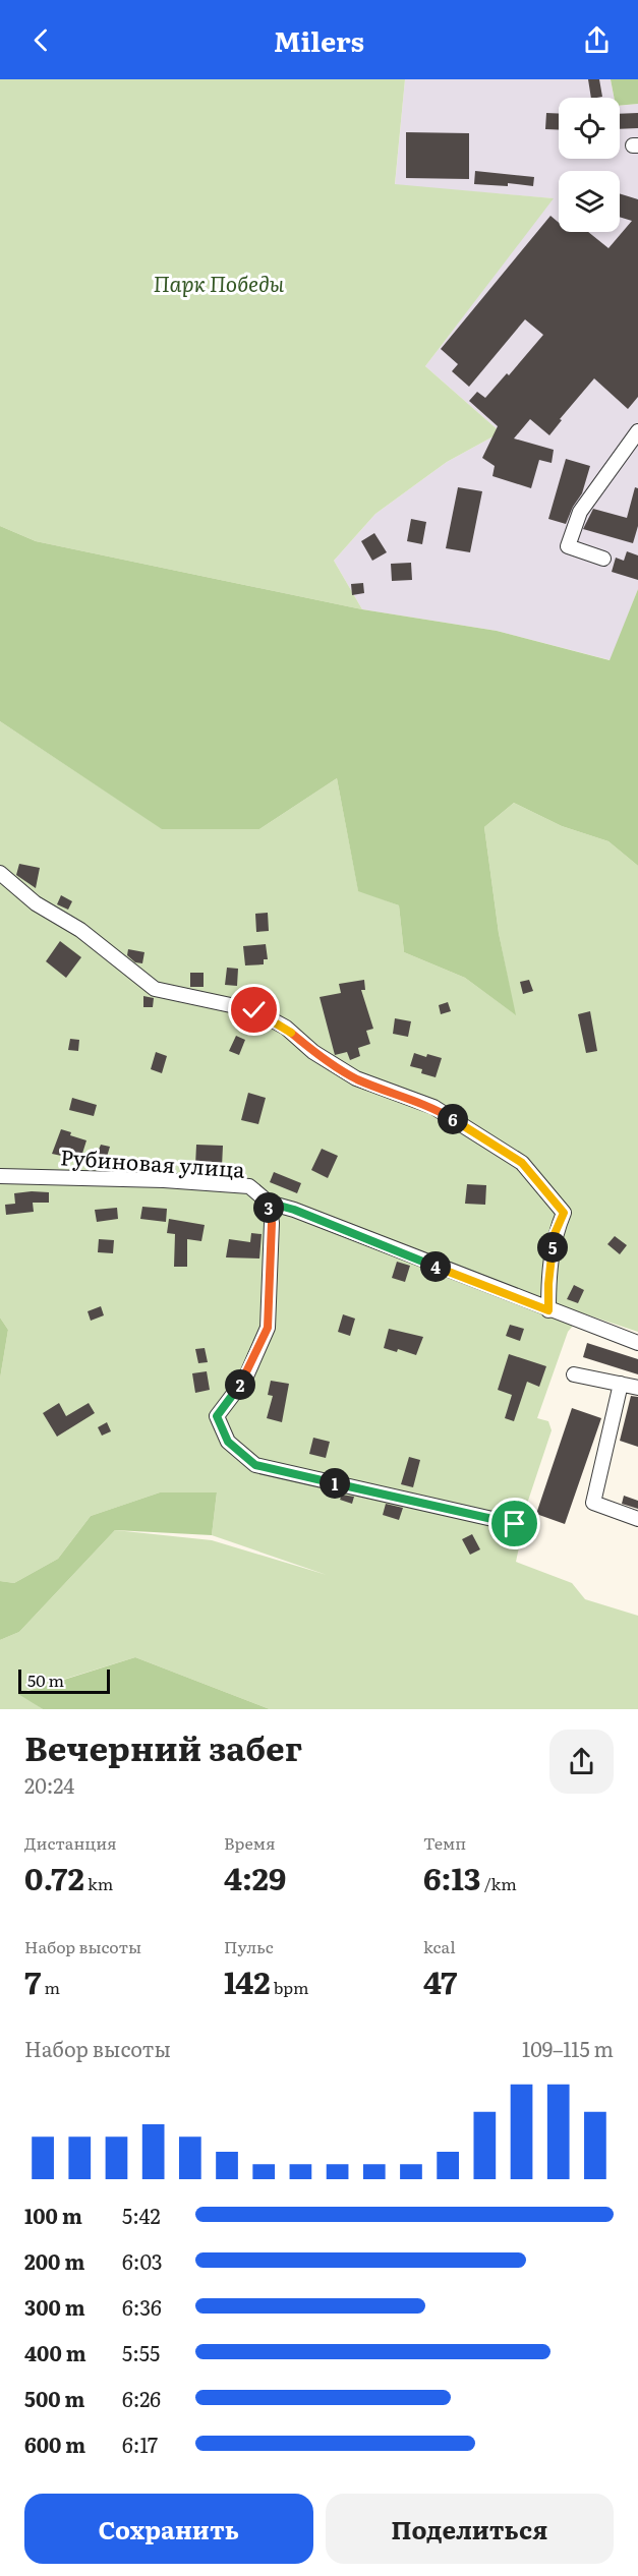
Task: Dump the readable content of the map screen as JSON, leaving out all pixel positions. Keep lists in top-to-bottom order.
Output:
{
  "streets": {
    "street": ["Рубиновая улица"]
  },
  "parks": ["Парк Победы"],
  "scale_bar": "50 m",
  "page": {
    "header": "Milers",
    "pins": [
      "6",
      "3",
      "5",
      "4",
      "2",
      "1"
    ],
    "scale": "50 m",
    "heading": ["Вечерний забег", "20:24"],
    "stats": [
      ["Дистанция", "0.72 km"],
      ["Время", "4:29"],
      ["Темп", "6:13 /km"],
      ["Набор высоты", "7 m"],
      ["Пульс", "142 bpm"],
      ["kcal", "47"]
    ],
    "chart": ["Набор высоты", "109–115 m"],
    "list": [
      {
        "name": "100 m",
        "note": "5:42"
      },
      {
        "name": "200 m",
        "note": "6:03"
      },
      {
        "name": "300 m",
        "note": "6:36"
      },
      {
        "name": "400 m",
        "note": "5:55"
      },
      {
        "name": "500 m",
        "note": "6:26"
      },
      {
        "name": "600 m",
        "note": "6:17"
      }
    ],
    "buttons": ["Сохранить", "Поделиться"]
  }
}
